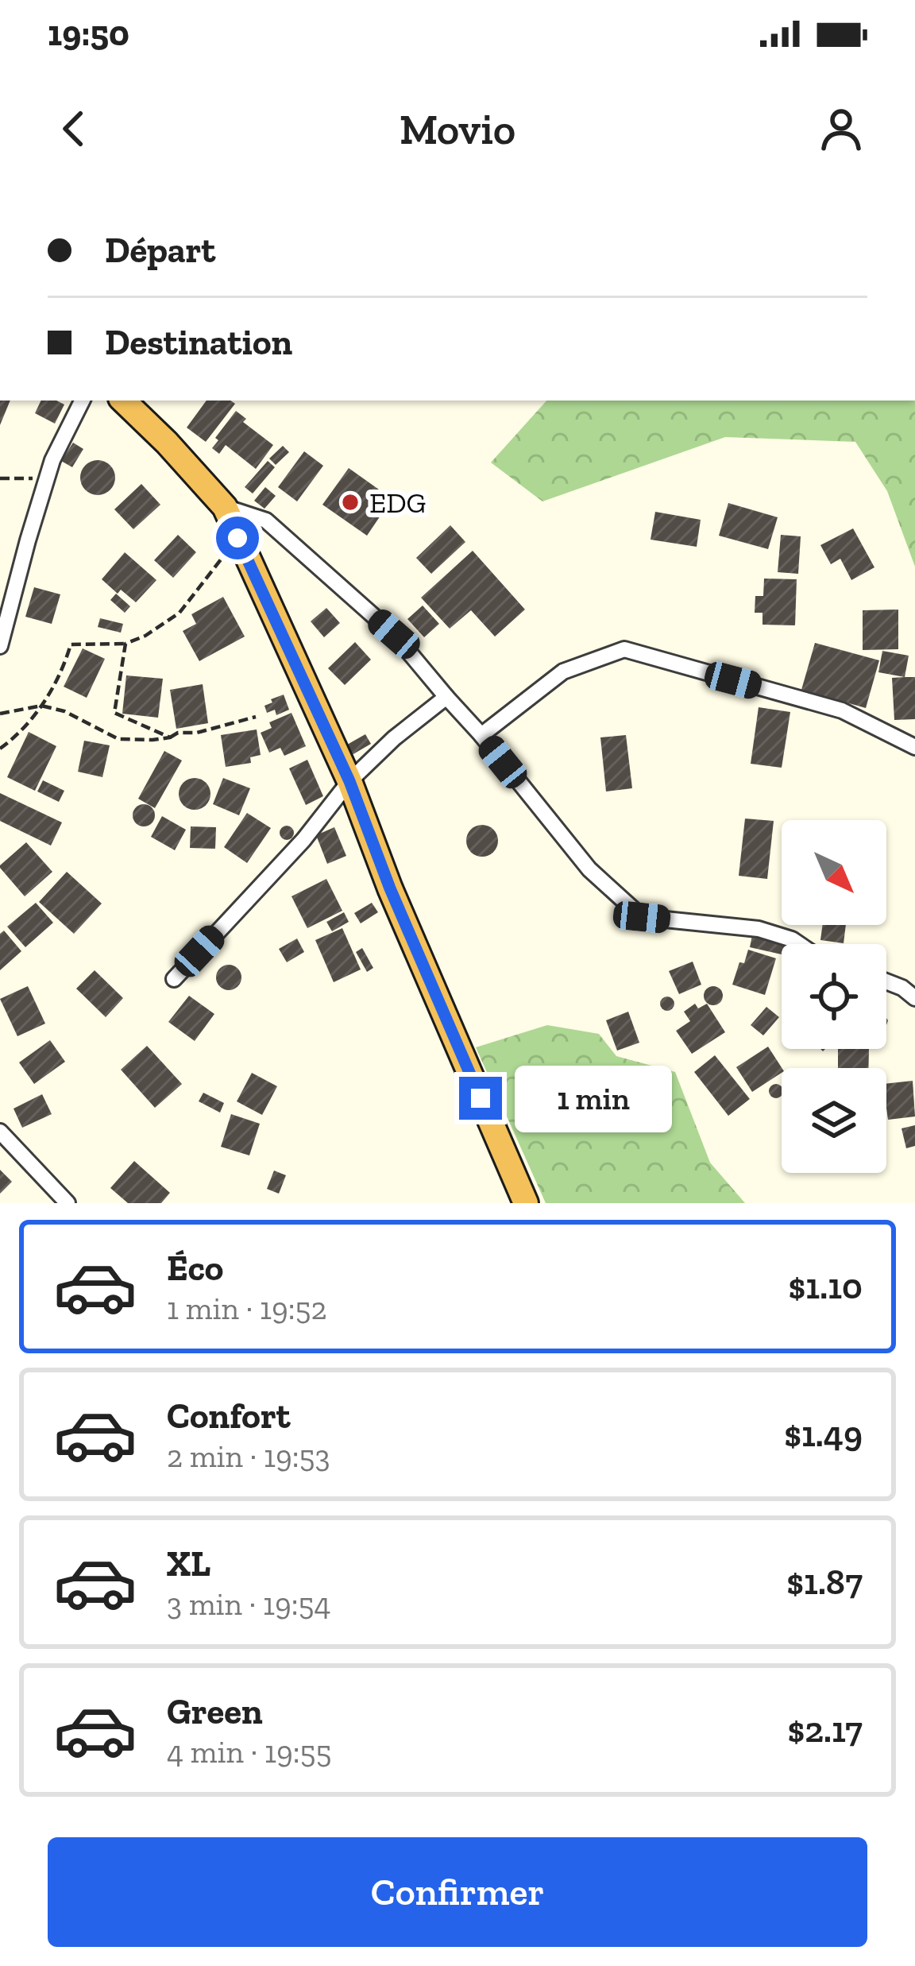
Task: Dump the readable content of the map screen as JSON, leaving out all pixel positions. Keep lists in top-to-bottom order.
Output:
{
  "places": ["EDG"],
  "north": "bottom right",
  "page": {
    "status": "19:50",
    "header": "Movio",
    "banner": ["Départ", "Destination"],
    "bubble": "1 min",
    "list": [
      {
        "name": "Éco",
        "note": "1 min · 19:52",
        "value": "$1.10"
      },
      {
        "name": "Confort",
        "note": "2 min · 19:53",
        "value": "$1.49"
      },
      {
        "name": "XL",
        "note": "3 min · 19:54",
        "value": "$1.87"
      },
      {
        "name": "Green",
        "note": "4 min · 19:55",
        "value": "$2.17"
      }
    ],
    "buttons": "Confirmer"
  }
}
